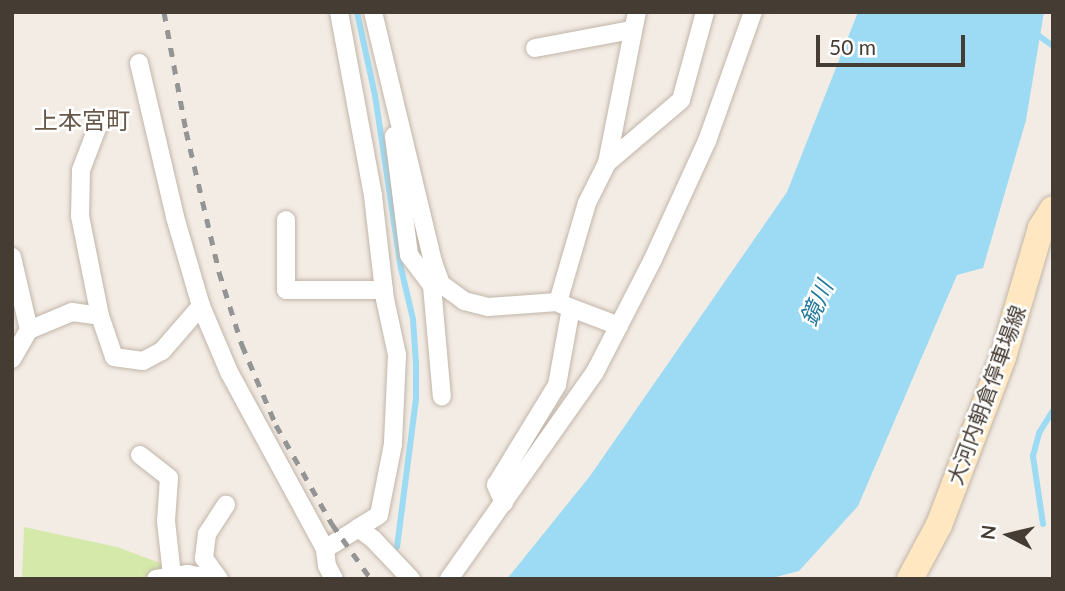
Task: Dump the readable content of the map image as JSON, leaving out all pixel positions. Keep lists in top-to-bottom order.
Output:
{
  "streets": {
    "main road": ["大河内朝倉停車場線"]
  },
  "districts": ["上本宮町"],
  "water": ["鏡川"],
  "scale_bar": "50 m",
  "north": "left"
}
